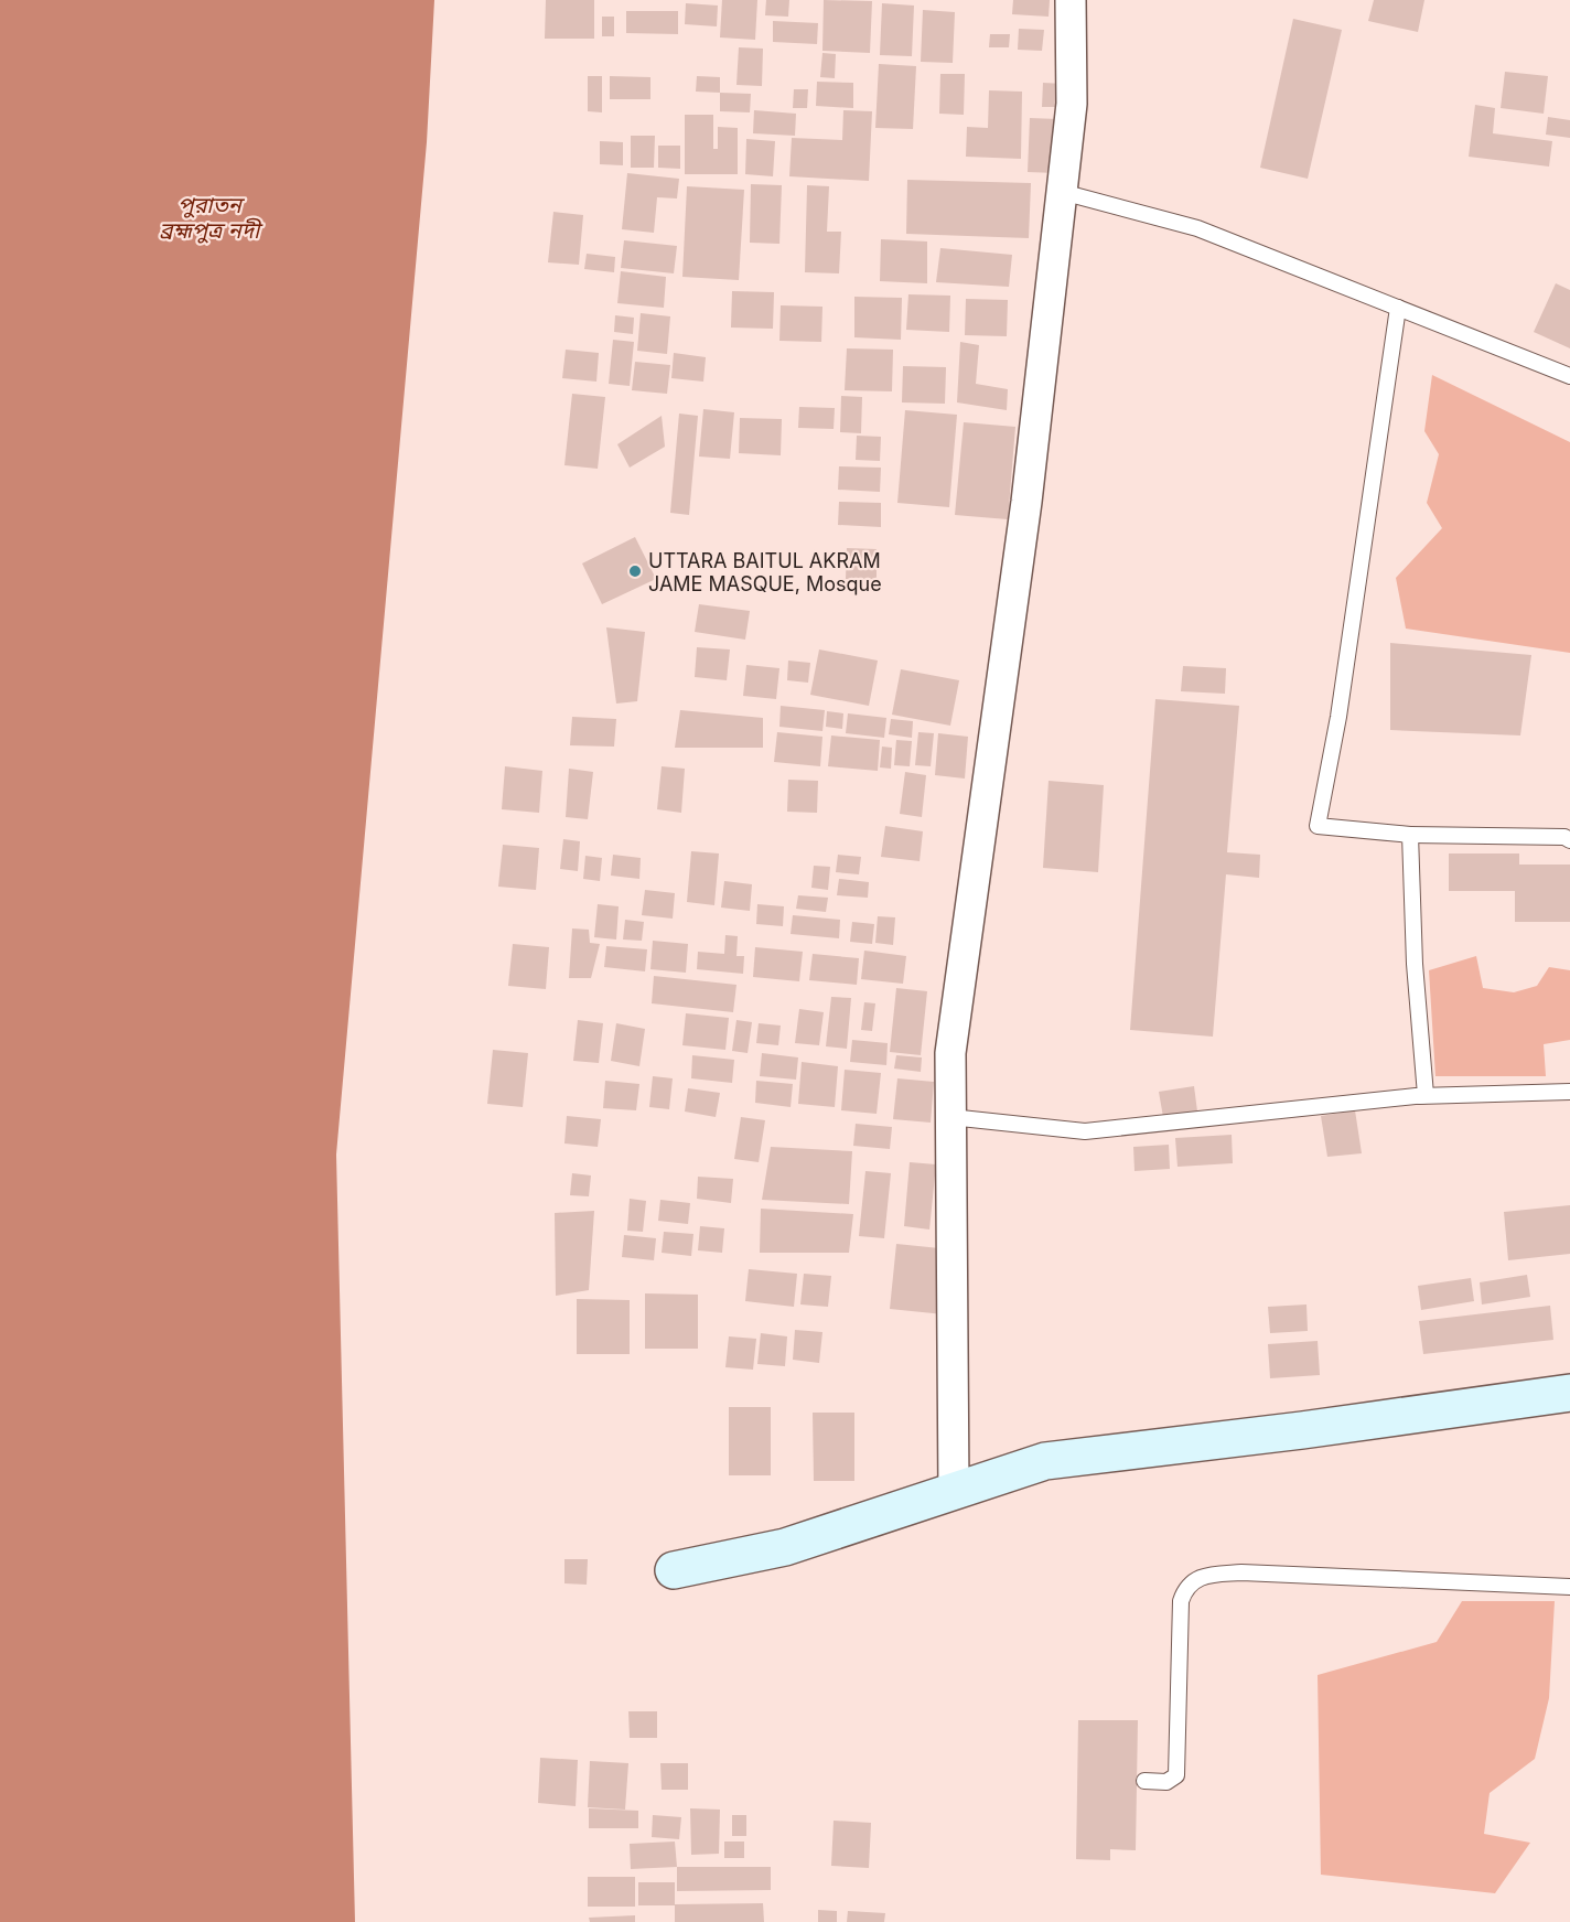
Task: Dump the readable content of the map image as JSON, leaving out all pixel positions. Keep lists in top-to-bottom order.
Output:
{
  "water": ["পুরাতন ব্রহ্মপুত্র নদী"],
  "places": ["UTTARA BAITUL AKRAM JAME MASQUE, Mosque"]
}
